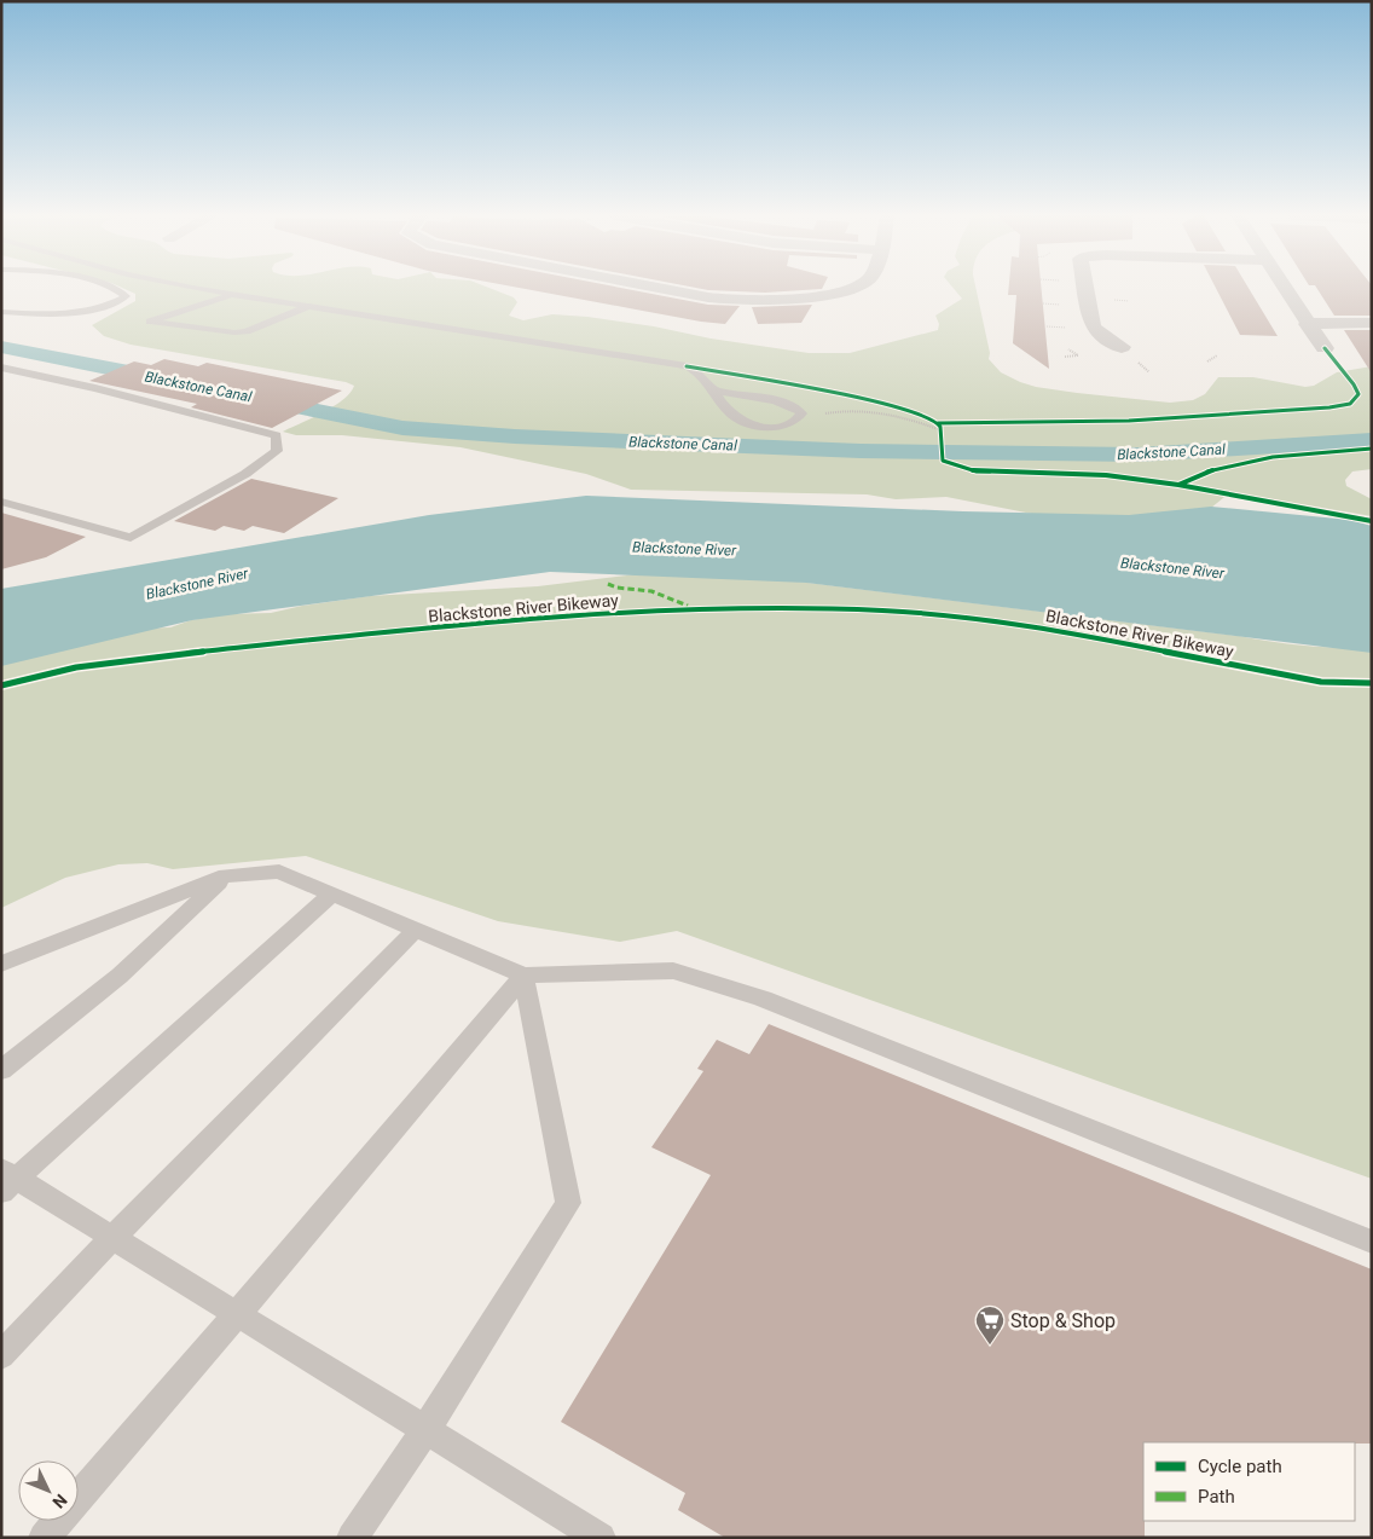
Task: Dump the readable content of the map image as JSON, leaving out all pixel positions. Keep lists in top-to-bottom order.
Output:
{
  "streets": {
    "cycle path": ["Blackstone River Bikeway"]
  },
  "water": ["Blackstone Canal", "Blackstone River"],
  "places": {
    "supermarket": ["Stop & Shop"]
  },
  "legend": ["Cycle path", "Path"],
  "north": "bottom right"
}
